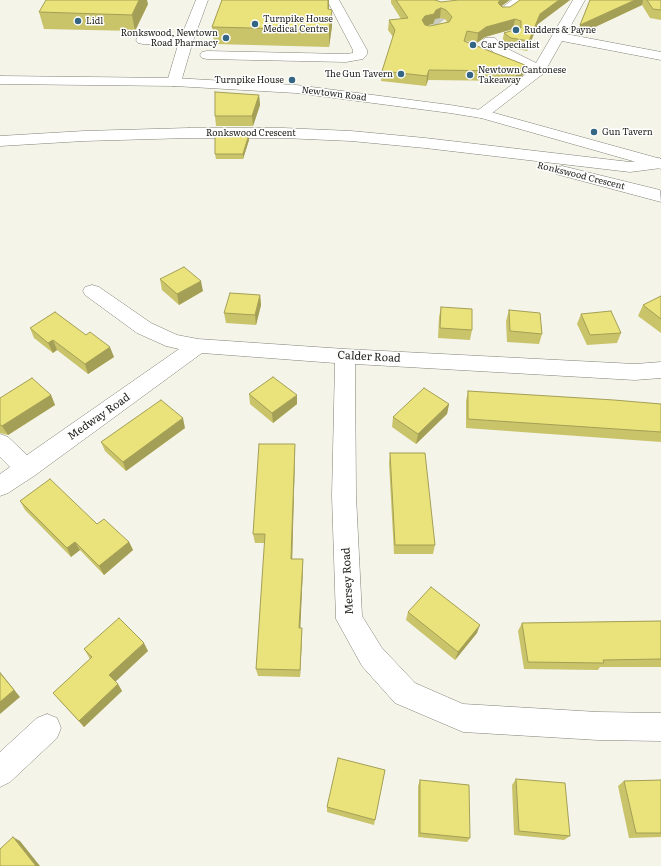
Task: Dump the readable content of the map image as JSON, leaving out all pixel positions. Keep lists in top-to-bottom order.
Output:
{
  "streets": {
    "street": [
      "Newtown Road",
      "Ronkswood Crescent",
      "Calder Road",
      "Medway Road",
      "Mersey Road"
    ]
  },
  "crossings": [
    ["Newtown Road", "Ronkswood Crescent"],
    ["Calder Road", "Medway Road"],
    ["Calder Road", "Mersey Road"]
  ],
  "places": [
    "Lidl",
    "Turnpike House Medical Centre",
    "Rudders & Payne",
    "Ronkswood, Newtown Road Pharmacy",
    "Car Specialist",
    "The Gun Tavern",
    "Newtown Cantonese Takeaway",
    "Turnpike House",
    "Gun Tavern"
  ]
}
